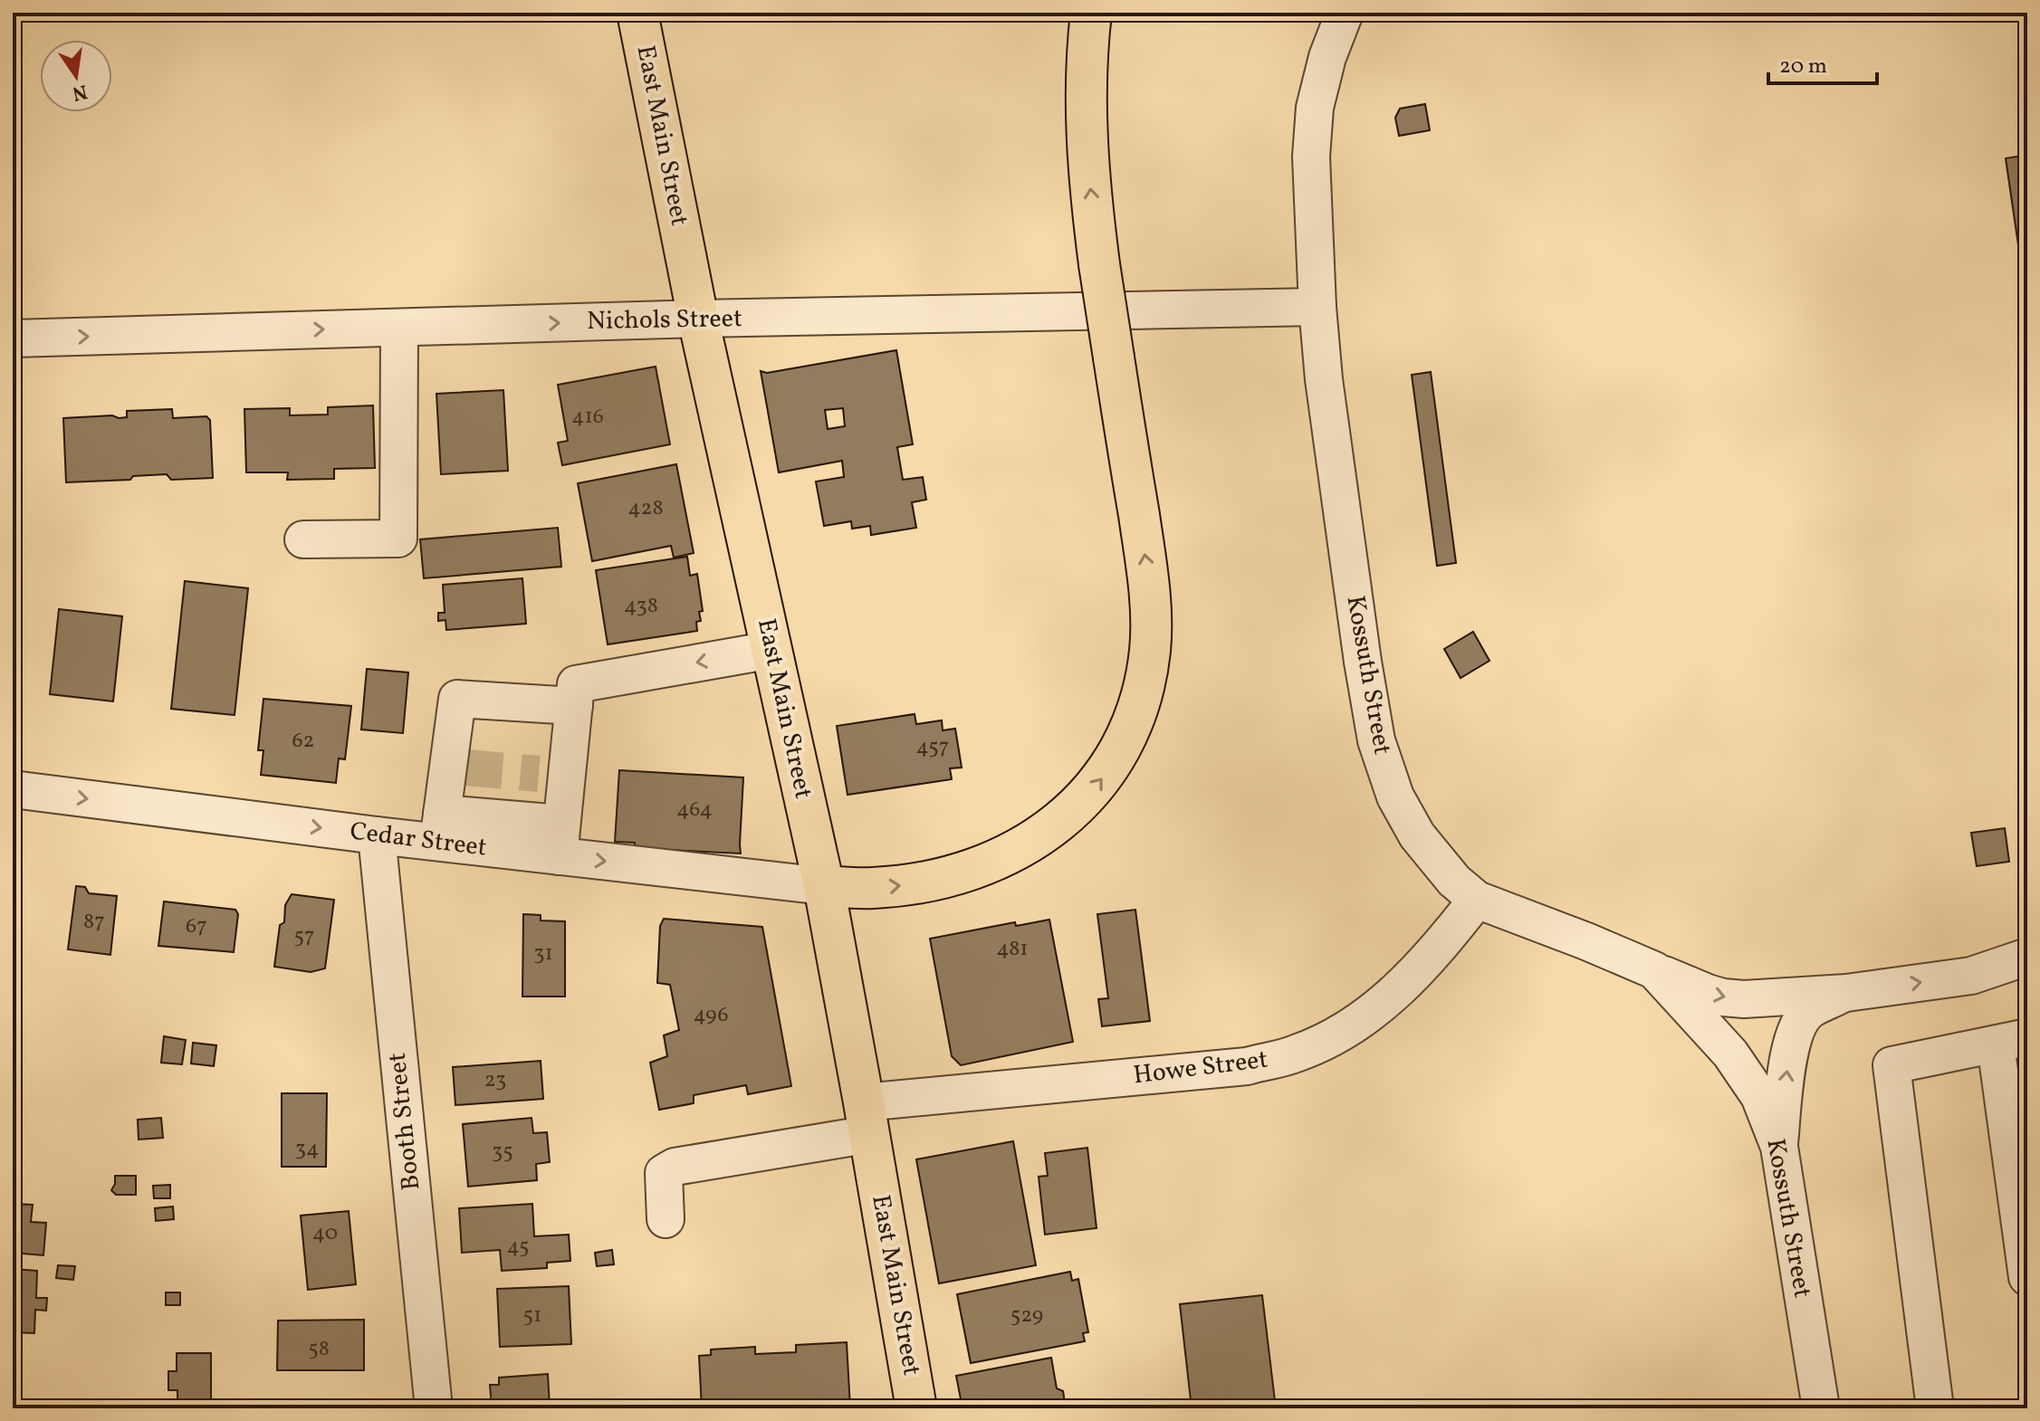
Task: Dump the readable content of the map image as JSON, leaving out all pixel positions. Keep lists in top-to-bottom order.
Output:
{
  "streets": {
    "main road": ["East Main Street"],
    "street": [
      "Nichols Street",
      "Kossuth Street",
      "Cedar Street",
      "Howe Street",
      "Booth Street"
    ]
  },
  "crossings": [
    ["East Main Street", "Nichols Street"],
    ["East Main Street", "Cedar Street"],
    ["East Main Street", "Howe Street"],
    ["Nichols Street", "Kossuth Street"],
    ["Kossuth Street", "Howe Street"],
    ["Cedar Street", "Booth Street"]
  ],
  "one_way": ["Nichols Street"],
  "house_numbers": [
    "416",
    "428",
    "438",
    "62",
    "457",
    "464",
    "87",
    "67",
    "57",
    "481",
    "31",
    "496",
    "23",
    "34",
    "35",
    "40",
    "45",
    "51",
    "529",
    "58"
  ],
  "scale_bar": "20 m",
  "north": "bottom"
}
